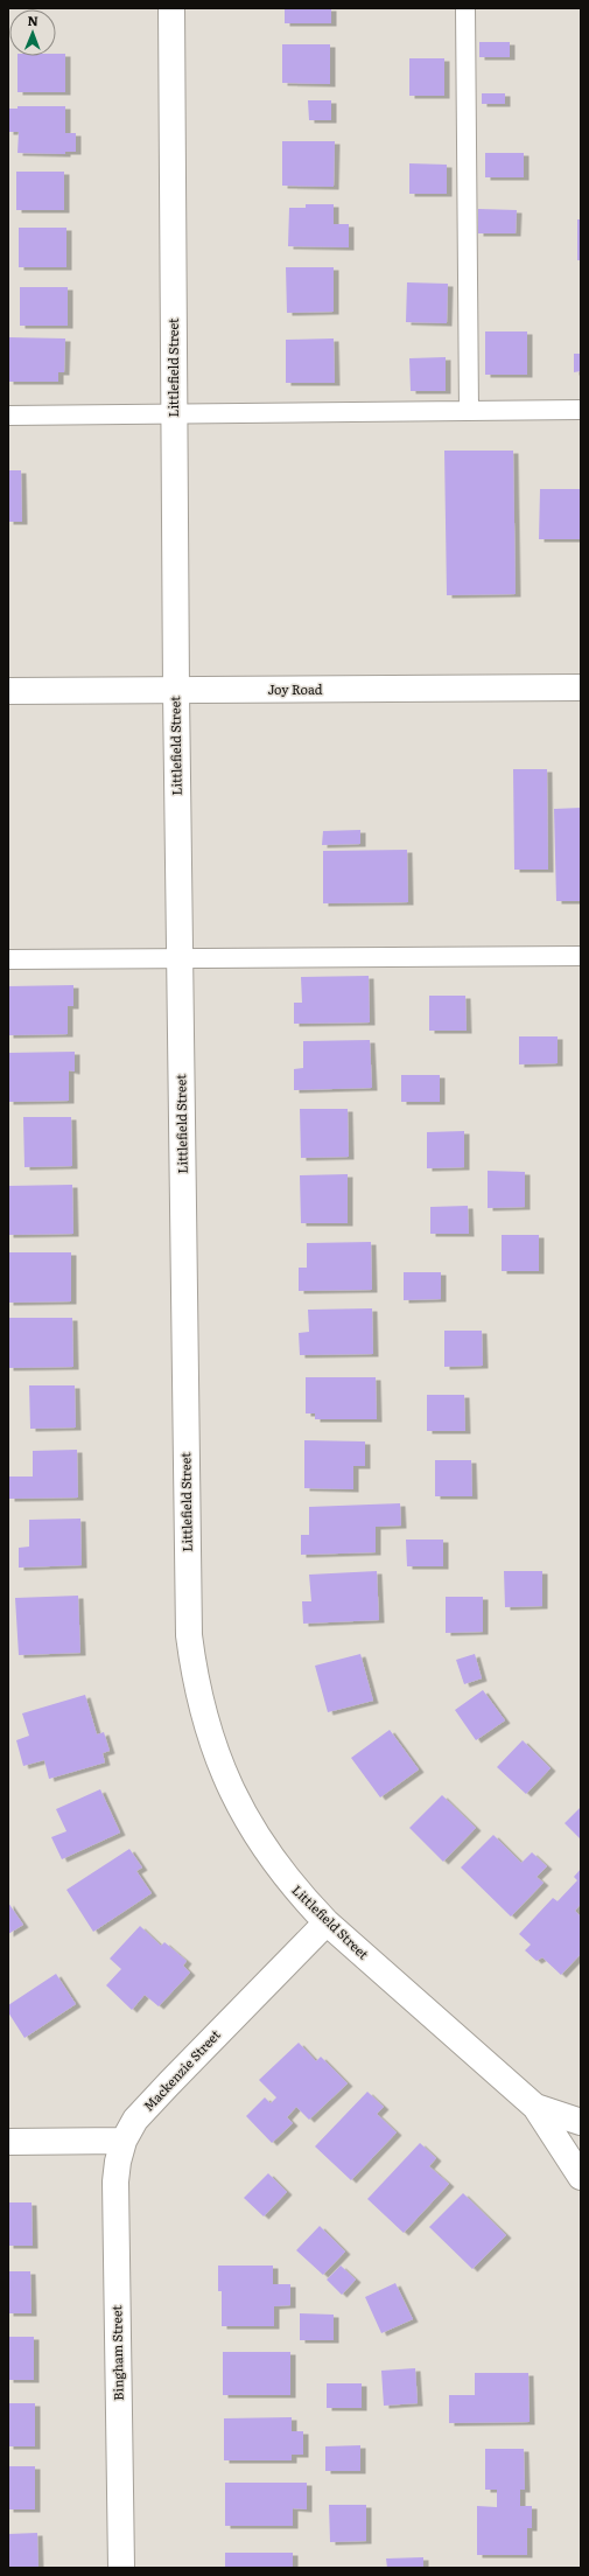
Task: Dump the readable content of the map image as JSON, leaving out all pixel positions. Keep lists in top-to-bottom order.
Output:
{
  "streets": {
    "street": [
      "Littlefield Street",
      "Joy Road",
      "Mackenzie Street",
      "Bingham Street"
    ]
  },
  "crossings": [
    ["Littlefield Street", "Joy Road"],
    ["Littlefield Street", "Mackenzie Street"],
    ["Mackenzie Street", "Bingham Street"]
  ],
  "north": "top"
}
